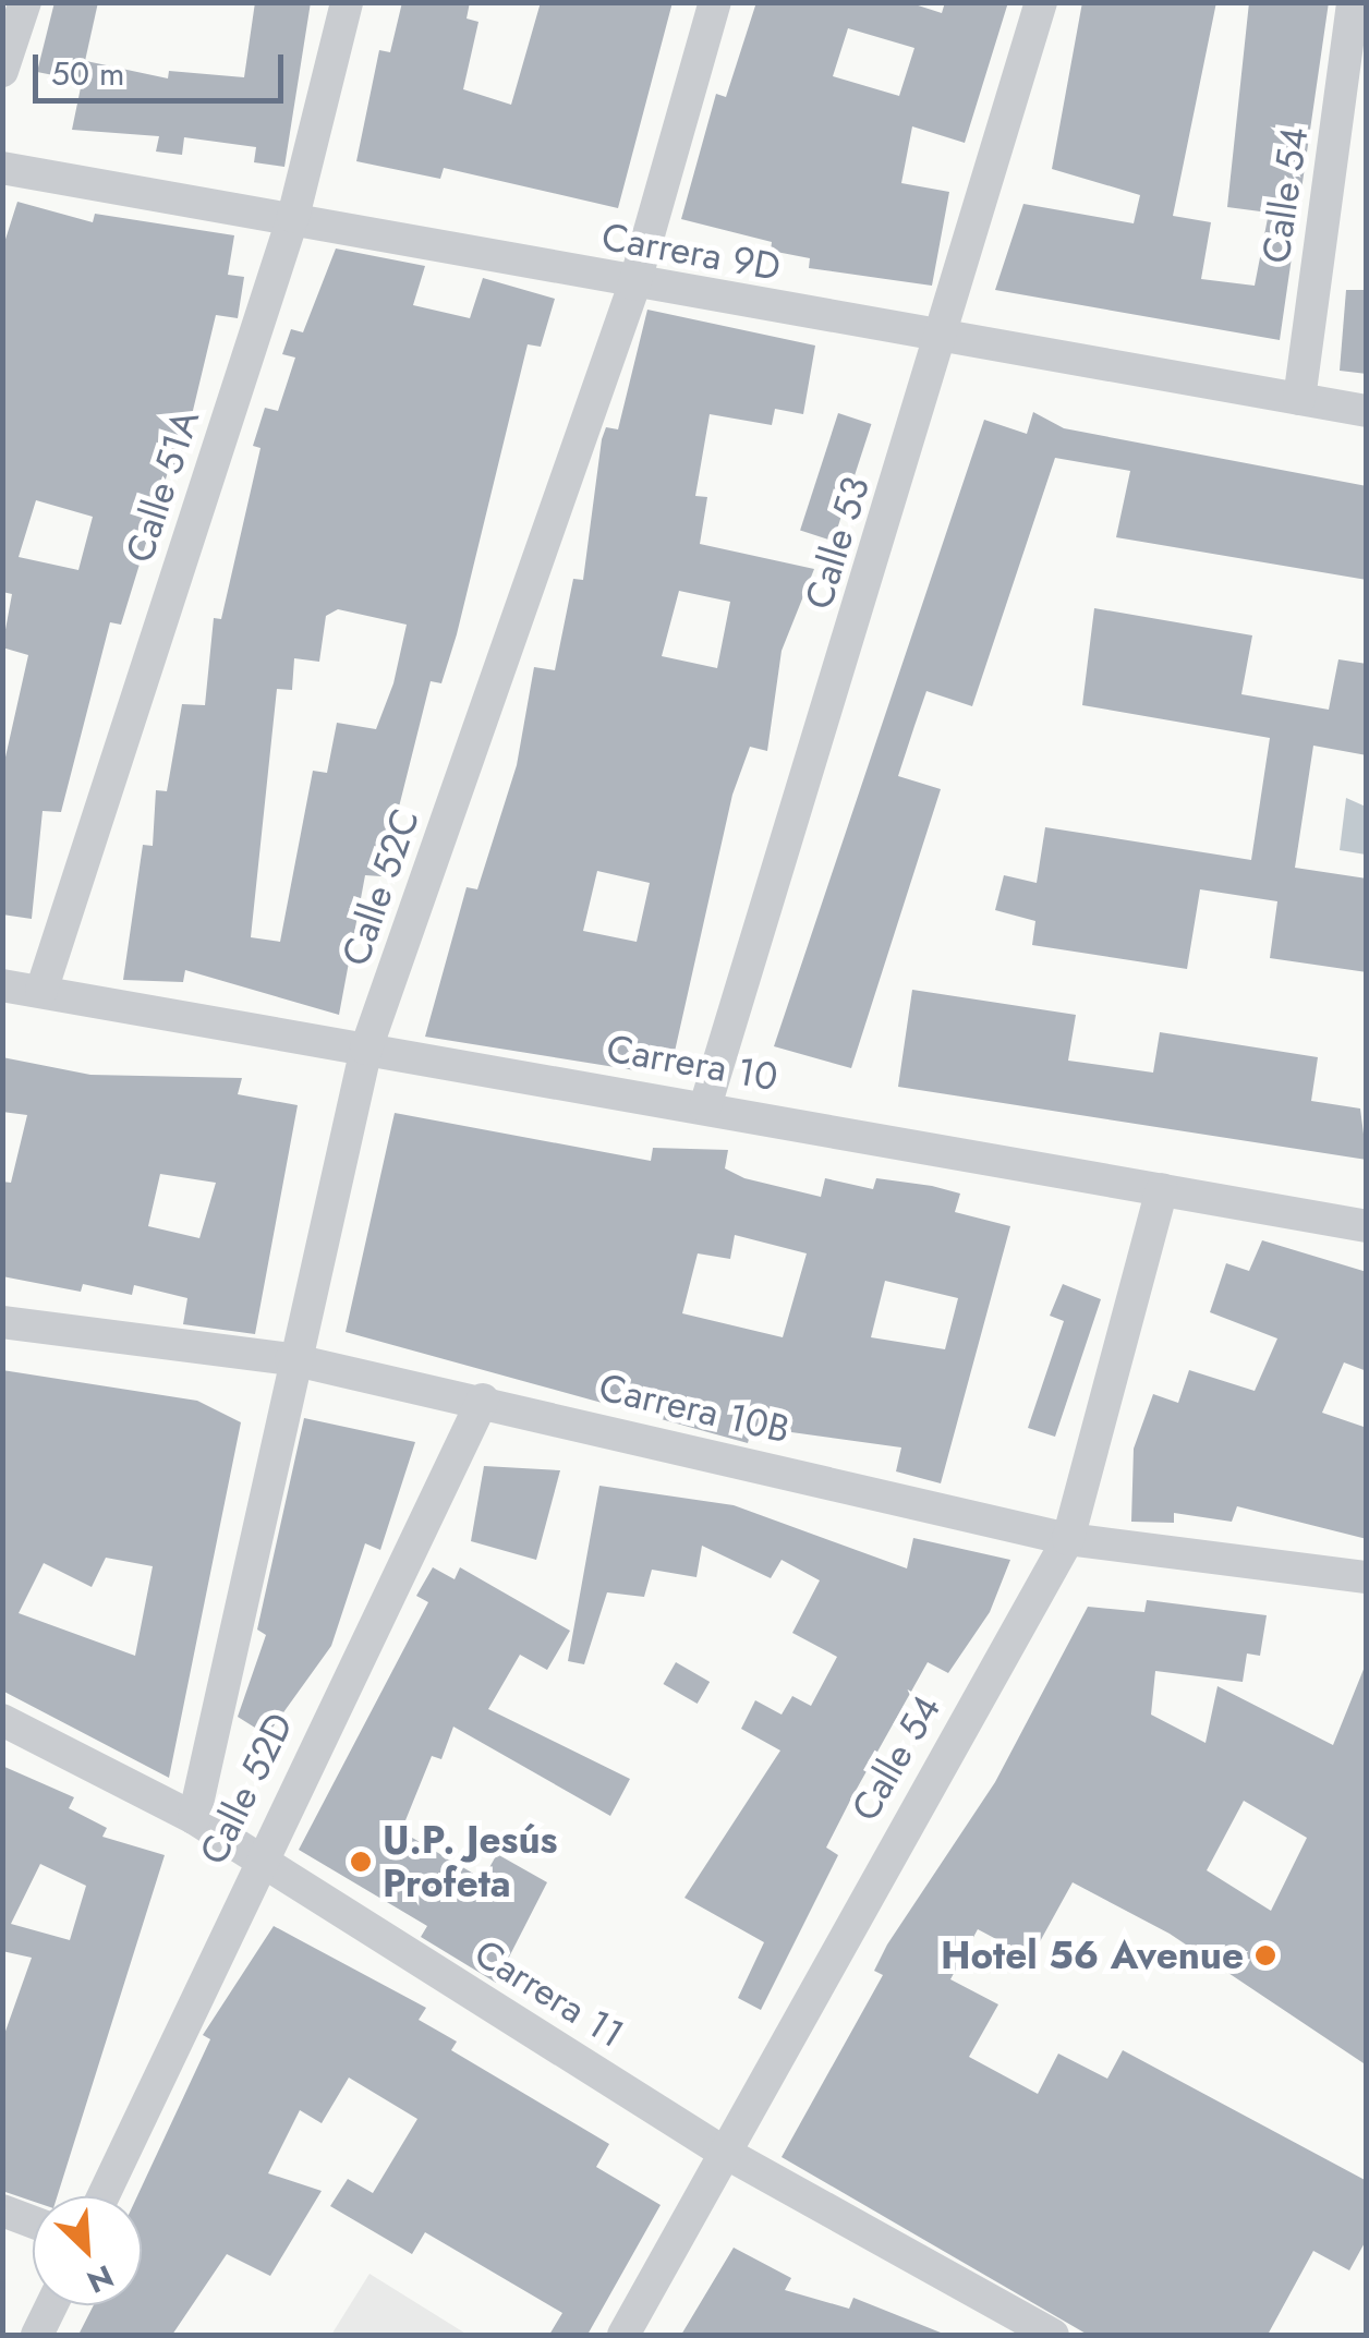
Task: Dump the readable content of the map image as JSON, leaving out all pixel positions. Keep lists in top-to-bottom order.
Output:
{
  "streets": {
    "street": [
      "Calle 54",
      "Carrera 9D",
      "Calle 51A",
      "Calle 53",
      "Calle 52C",
      "Carrera 10",
      "Carrera 10B",
      "Calle 52D",
      "Carrera 11"
    ]
  },
  "crossings": [
    ["Calle 54", "Carrera 9D"],
    ["Calle 54", "Carrera 10"],
    ["Calle 54", "Carrera 10B"],
    ["Calle 54", "Carrera 11"],
    ["Carrera 9D", "Calle 51A"],
    ["Carrera 9D", "Calle 53"],
    ["Carrera 9D", "Calle 52C"],
    ["Calle 51A", "Carrera 10"],
    ["Calle 53", "Carrera 10"],
    ["Calle 52C", "Carrera 10"],
    ["Calle 52C", "Carrera 10B"],
    ["Calle 52C", "Carrera 11"],
    ["Carrera 10B", "Calle 52D"],
    ["Calle 52D", "Carrera 11"]
  ],
  "places": ["U.P. Jesús Profeta", "Hotel 56 Avenue"],
  "scale_bar": "50 m",
  "north": "bottom right"
}
